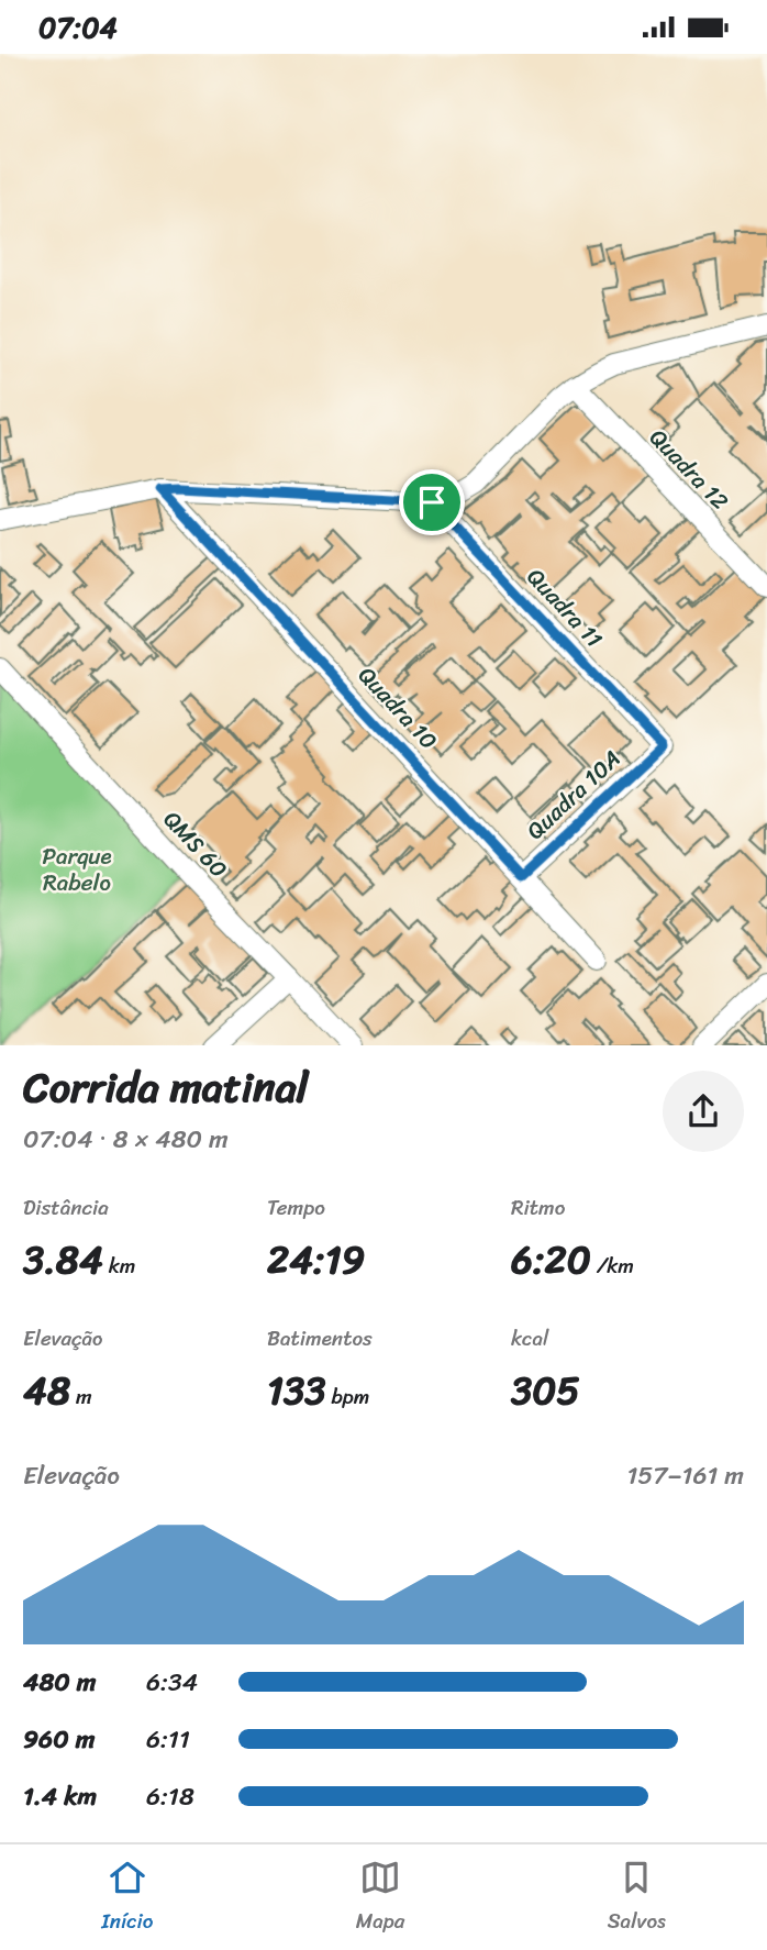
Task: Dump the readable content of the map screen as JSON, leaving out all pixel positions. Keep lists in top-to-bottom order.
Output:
{
  "streets": {
    "street": [
      "Quadra 12",
      "Quadra 11",
      "Quadra 10",
      "Quadra 10A",
      "QMS 60"
    ]
  },
  "crossings": [
    ["Quadra 11", "Quadra 10A"],
    ["Quadra 10", "Quadra 10A"]
  ],
  "parks": ["Parque Rabelo"],
  "page": {
    "status": "07:04",
    "heading": ["Corrida matinal", "07:04 · 8 × 480 m"],
    "stats": [
      ["Distância", "3.84 km"],
      ["Tempo", "24:19"],
      ["Ritmo", "6:20 /km"],
      ["Elevação", "48 m"],
      ["Batimentos", "133 bpm"],
      ["kcal", "305"]
    ],
    "chart": ["Elevação", "157–161 m"],
    "list": [
      {
        "name": "480 m",
        "note": "6:34"
      },
      {
        "name": "960 m",
        "note": "6:11"
      },
      {
        "name": "1.4 km",
        "note": "6:18"
      }
    ],
    "tabs": ["Início", "Mapa", "Salvos"]
  }
}
